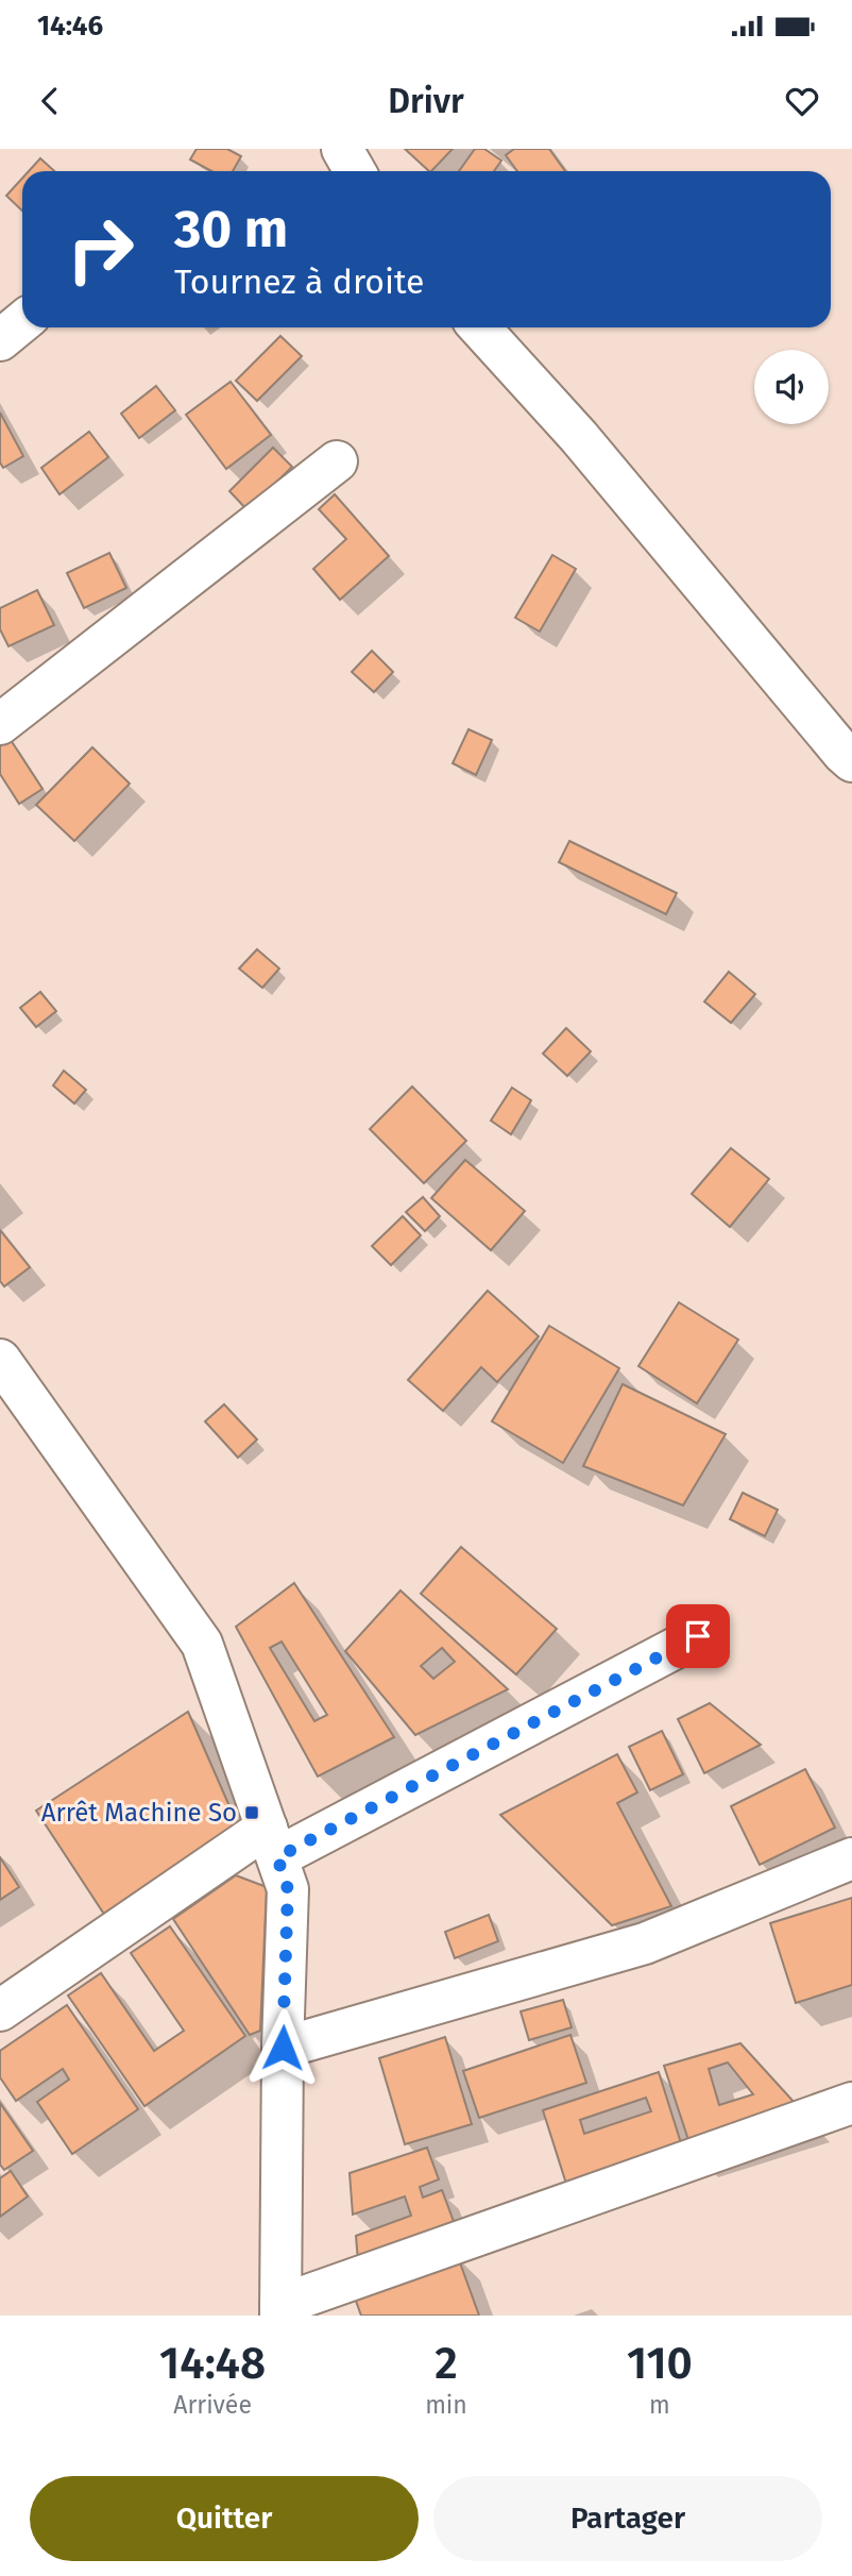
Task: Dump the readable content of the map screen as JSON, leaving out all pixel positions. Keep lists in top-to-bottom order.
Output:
{
  "places": {
    "transit": ["Arrêt Machine So"]
  },
  "page": {
    "status": "14:46",
    "header": "Drivr",
    "turn": ["30 m", "Tournez à droite"],
    "eta": [
      "14:48",
      "Arrivée",
      "2",
      "min",
      "110",
      "m"
    ],
    "buttons": ["Quitter", "Partager"]
  }
}
